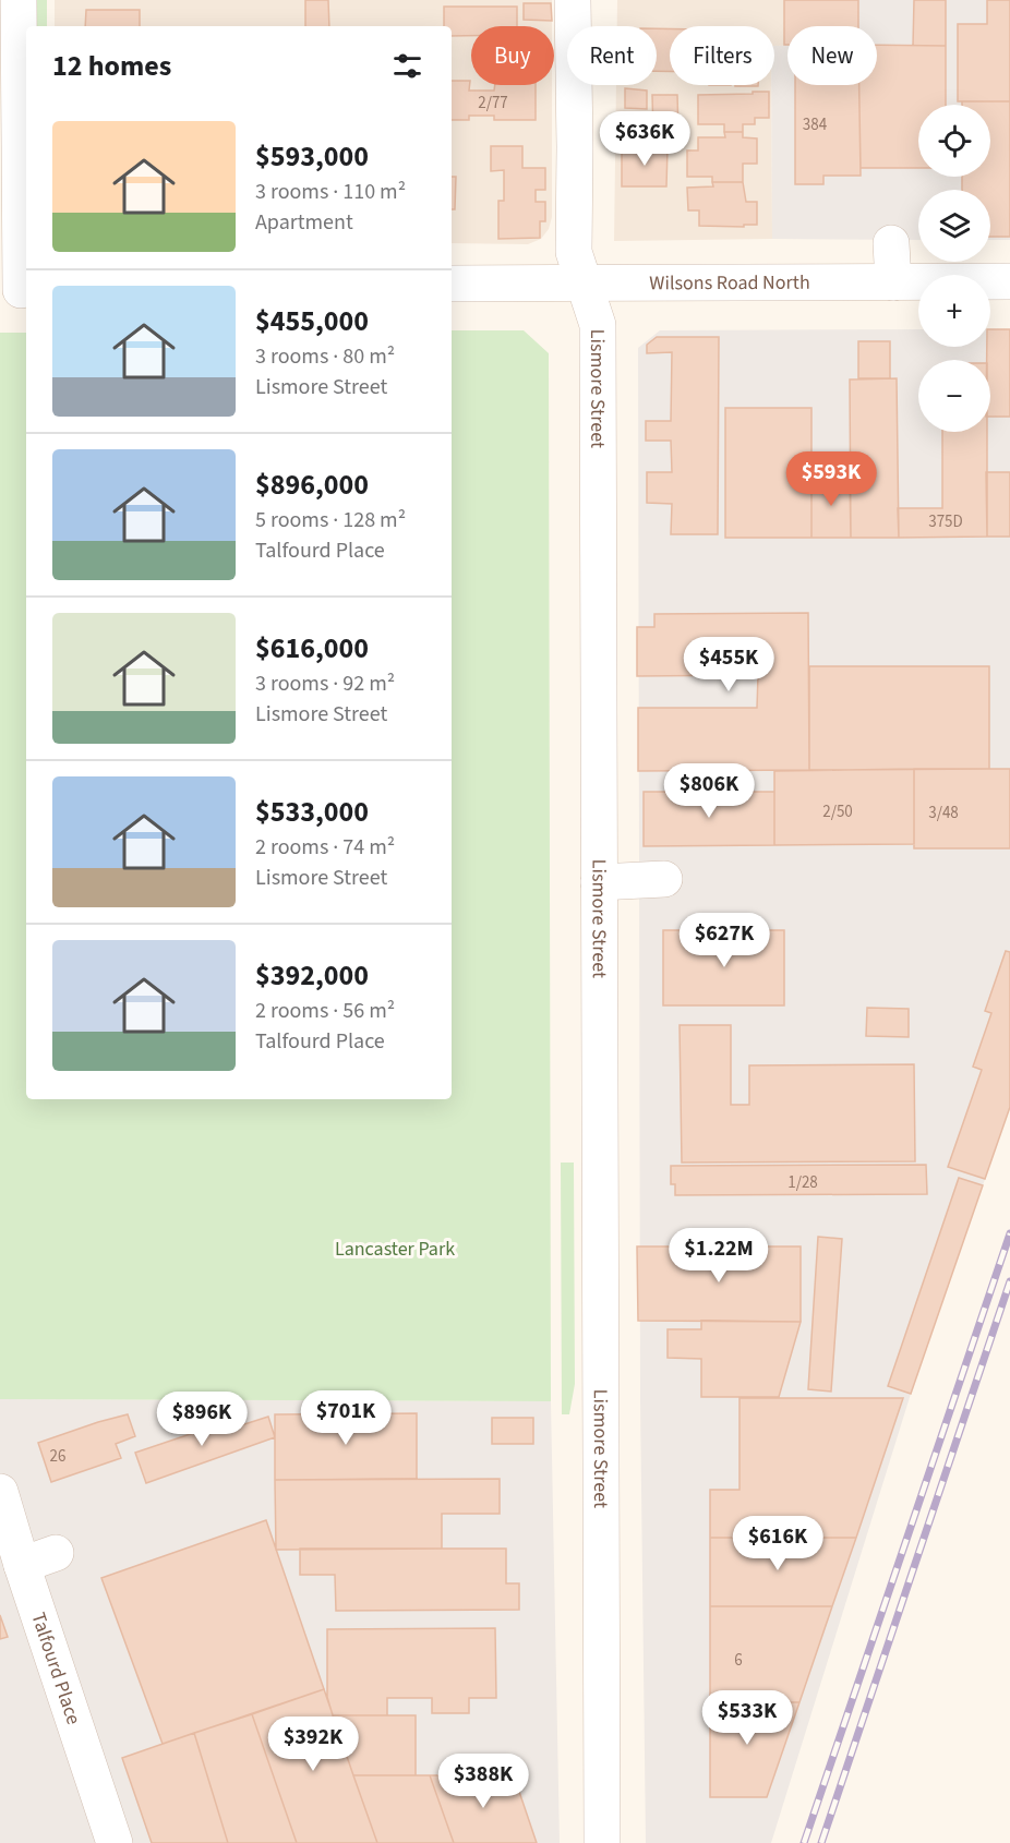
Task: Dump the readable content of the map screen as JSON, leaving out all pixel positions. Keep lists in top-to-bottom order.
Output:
{
  "streets": {
    "street": ["Wilsons Road North", "Lismore Street", "Talfourd Place"]
  },
  "crossings": [
    ["Wilsons Road North", "Lismore Street"]
  ],
  "parks": ["Lancaster Park"],
  "house_numbers": [
    "2/77",
    "384",
    "375D",
    "2/50",
    "3/48",
    "1/28",
    "26",
    "6"
  ],
  "page": {
    "chip": [
      "Buy",
      "Rent",
      "Filters",
      "New"
    ],
    "heading": "12 homes",
    "map_buttons": ["+", "−"],
    "list": [
      {
        "name": "$593,000",
        "note": "3 rooms · 110 m² · Apartment"
      },
      {
        "name": "$455,000",
        "note": "3 rooms · 80 m² · Lismore Street"
      },
      {
        "name": "$896,000",
        "note": "5 rooms · 128 m² · Talfourd Place"
      },
      {
        "name": "$616,000",
        "note": "3 rooms · 92 m² · Lismore Street"
      },
      {
        "name": "$533,000",
        "note": "2 rooms · 74 m² · Lismore Street"
      },
      {
        "name": "$392,000",
        "note": "2 rooms · 56 m² · Talfourd Place"
      }
    ],
    "price": [
      "$636K",
      "$593K",
      "$455K",
      "$806K",
      "$627K",
      "$1.22M",
      "$701K",
      "$896K",
      "$616K",
      "$533K",
      "$392K",
      "$388K"
    ]
  }
}
